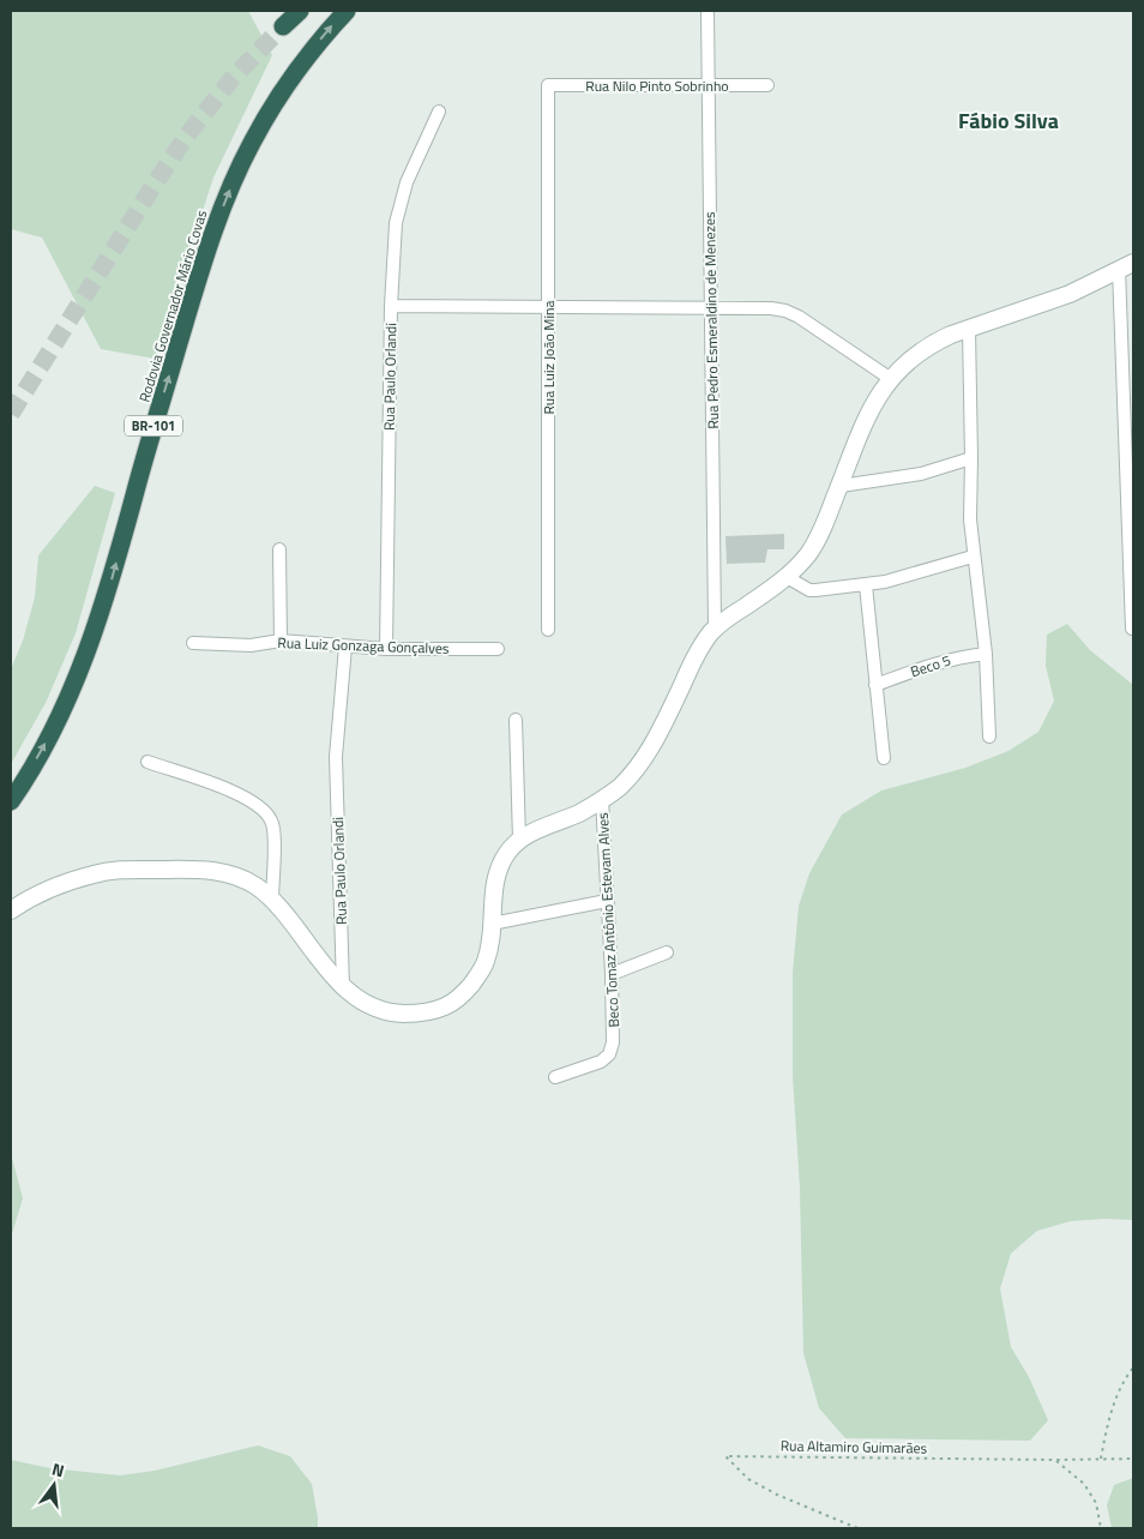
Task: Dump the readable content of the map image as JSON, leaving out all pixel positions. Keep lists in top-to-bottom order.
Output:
{
  "streets": {
    "highway": ["Rodovia Governador Mário Covas", "BR-101"],
    "street": [
      "Rua Nilo Pinto Sobrinho",
      "Rua Pedro Esmeraldino de Menezes",
      "Rua Luiz João Mina",
      "Rua Paulo Orlandi",
      "Rua Luiz Gonzaga Gonçalves",
      "Beco 5",
      "Beco Tomaz Antônio Estevam Alves"
    ],
    "path": ["Rua Altamiro Guimarães"]
  },
  "crossings": [
    ["Rua Nilo Pinto Sobrinho", "Rua Pedro Esmeraldino de Menezes"],
    ["Rua Nilo Pinto Sobrinho", "Rua Luiz João Mina"],
    ["Rua Paulo Orlandi", "Rua Luiz Gonzaga Gonçalves"]
  ],
  "one_way": ["Rodovia Governador Mário Covas"],
  "districts": ["Fábio Silva"],
  "north": "top"
}
